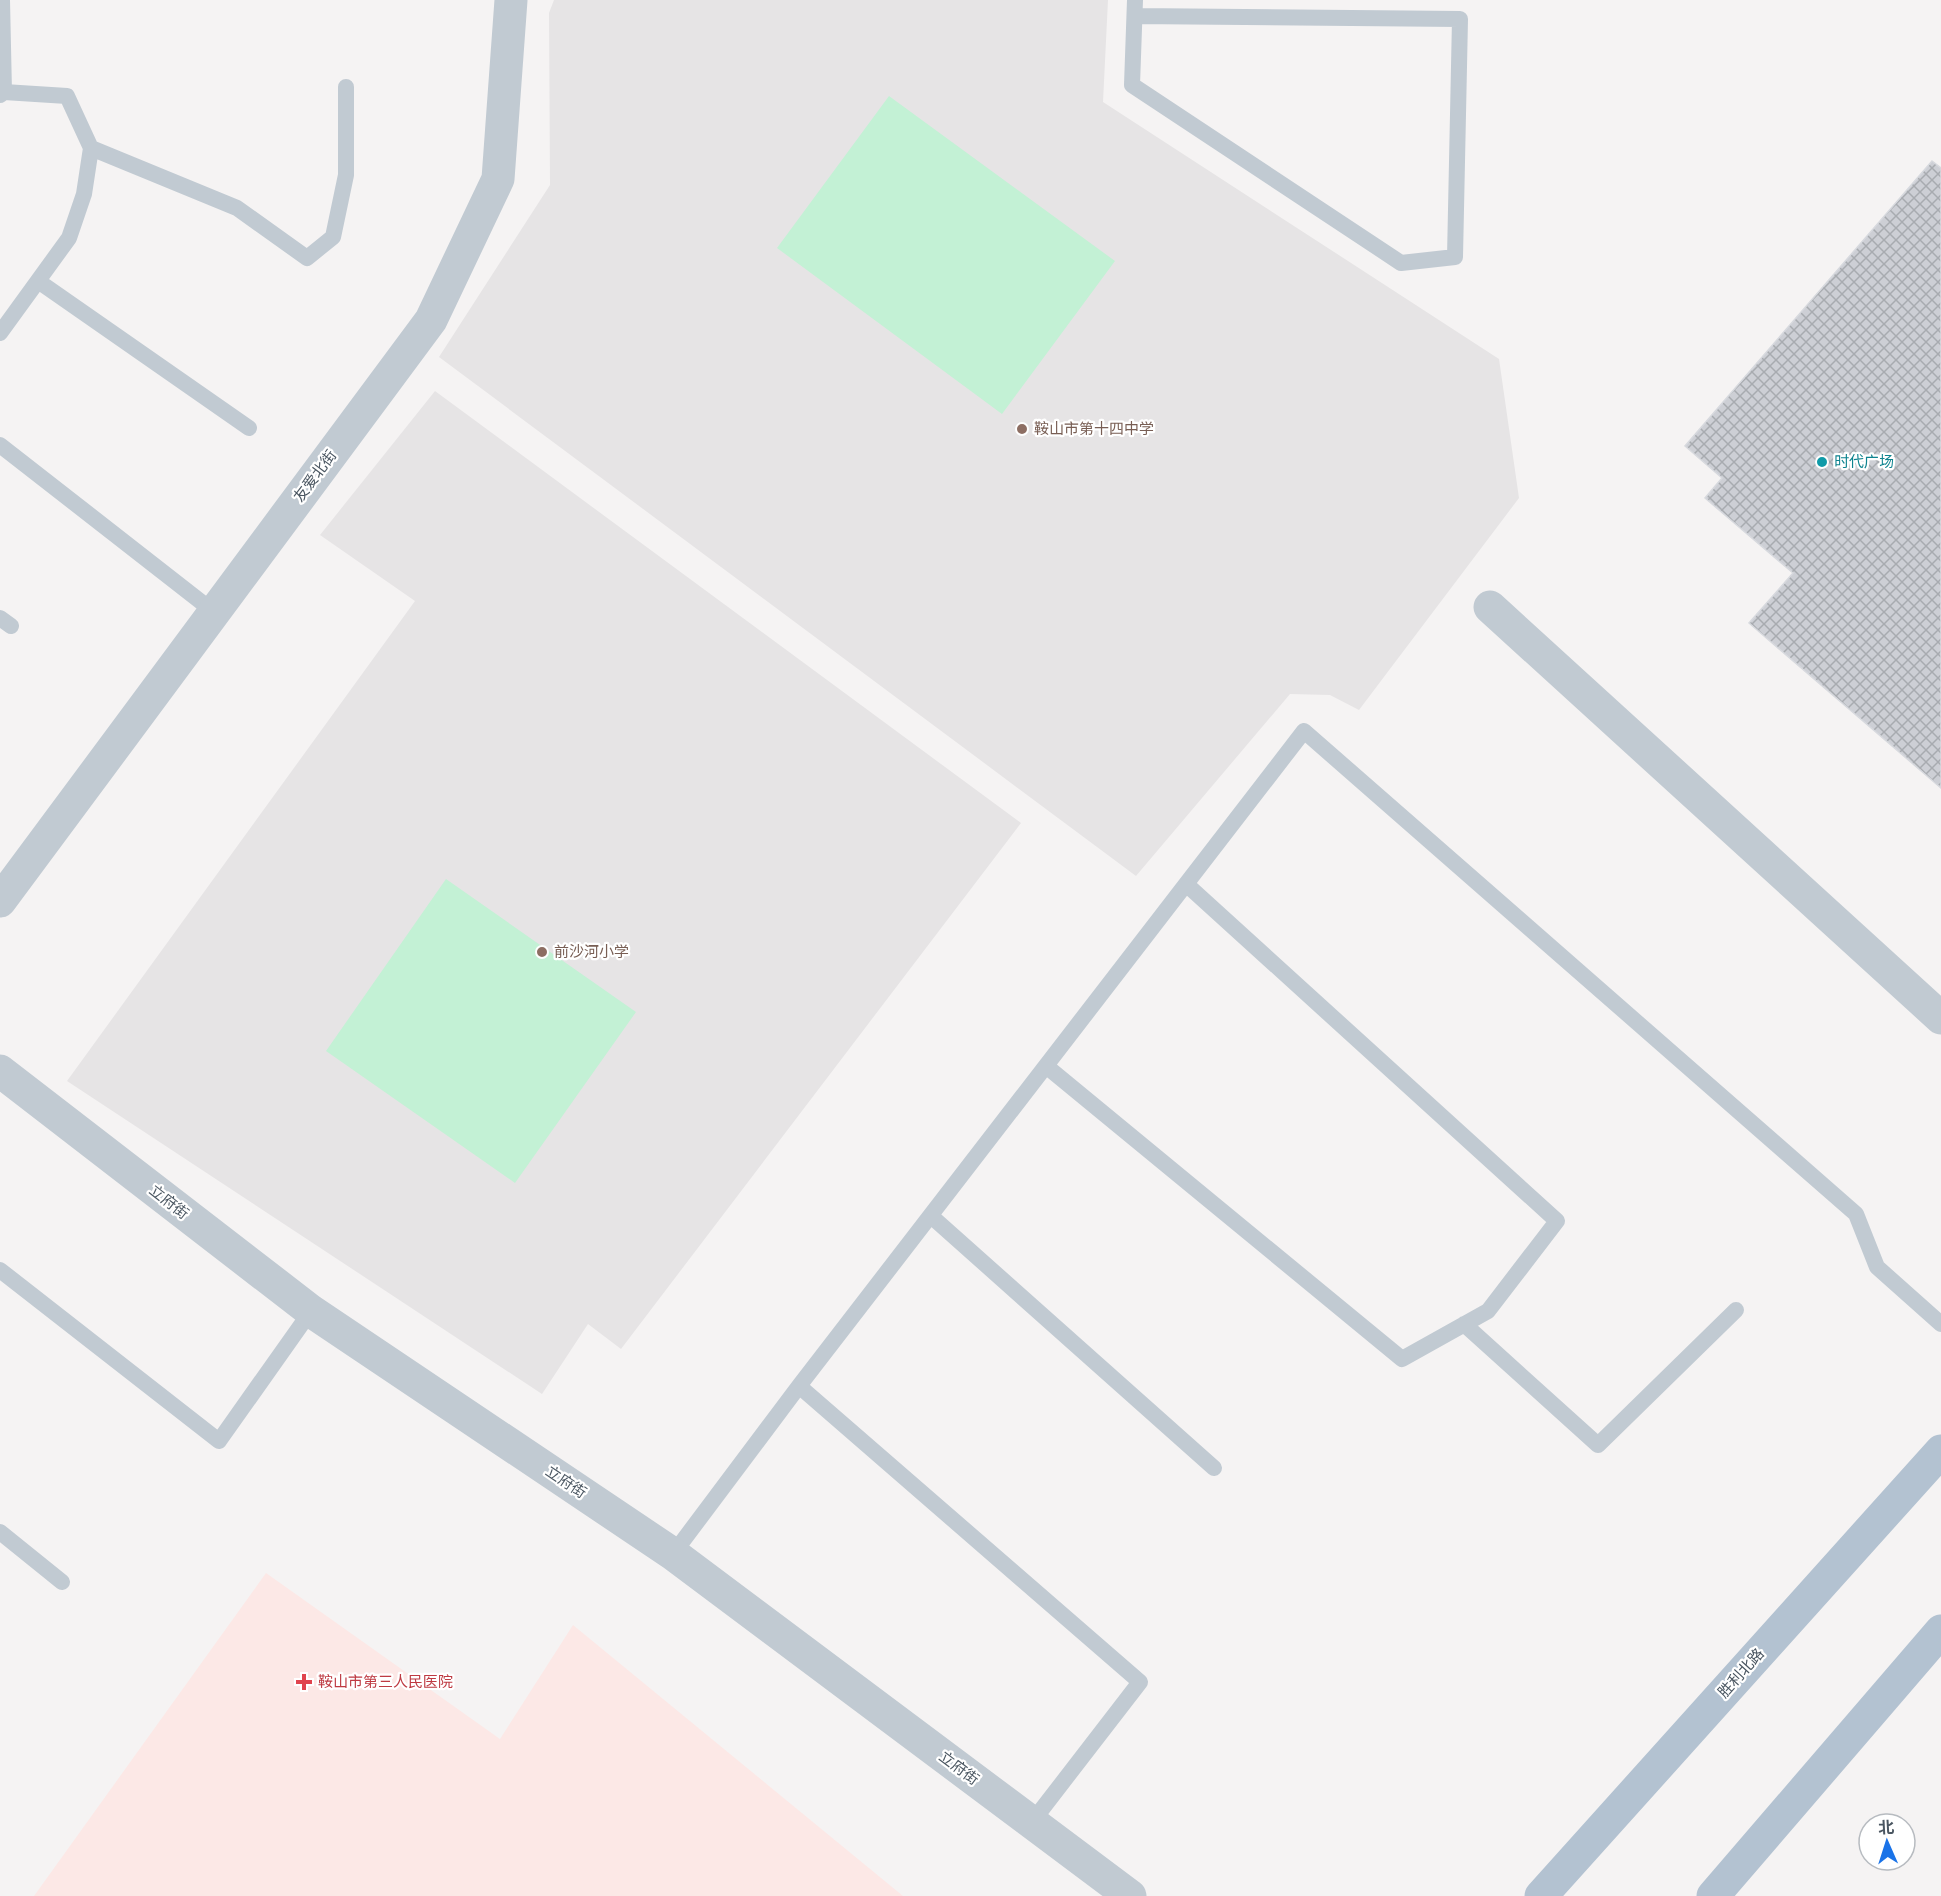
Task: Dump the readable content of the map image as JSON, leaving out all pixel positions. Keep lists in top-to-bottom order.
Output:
{
  "streets": {
    "main road": ["胜利北路"],
    "street": ["友爱北街", "立府街"]
  },
  "places": {
    "other": ["鞍山市第十四中学", "时代广场", "前沙河小学"],
    "health": ["鞍山市第三人民医院"]
  },
  "north": "top"
}
